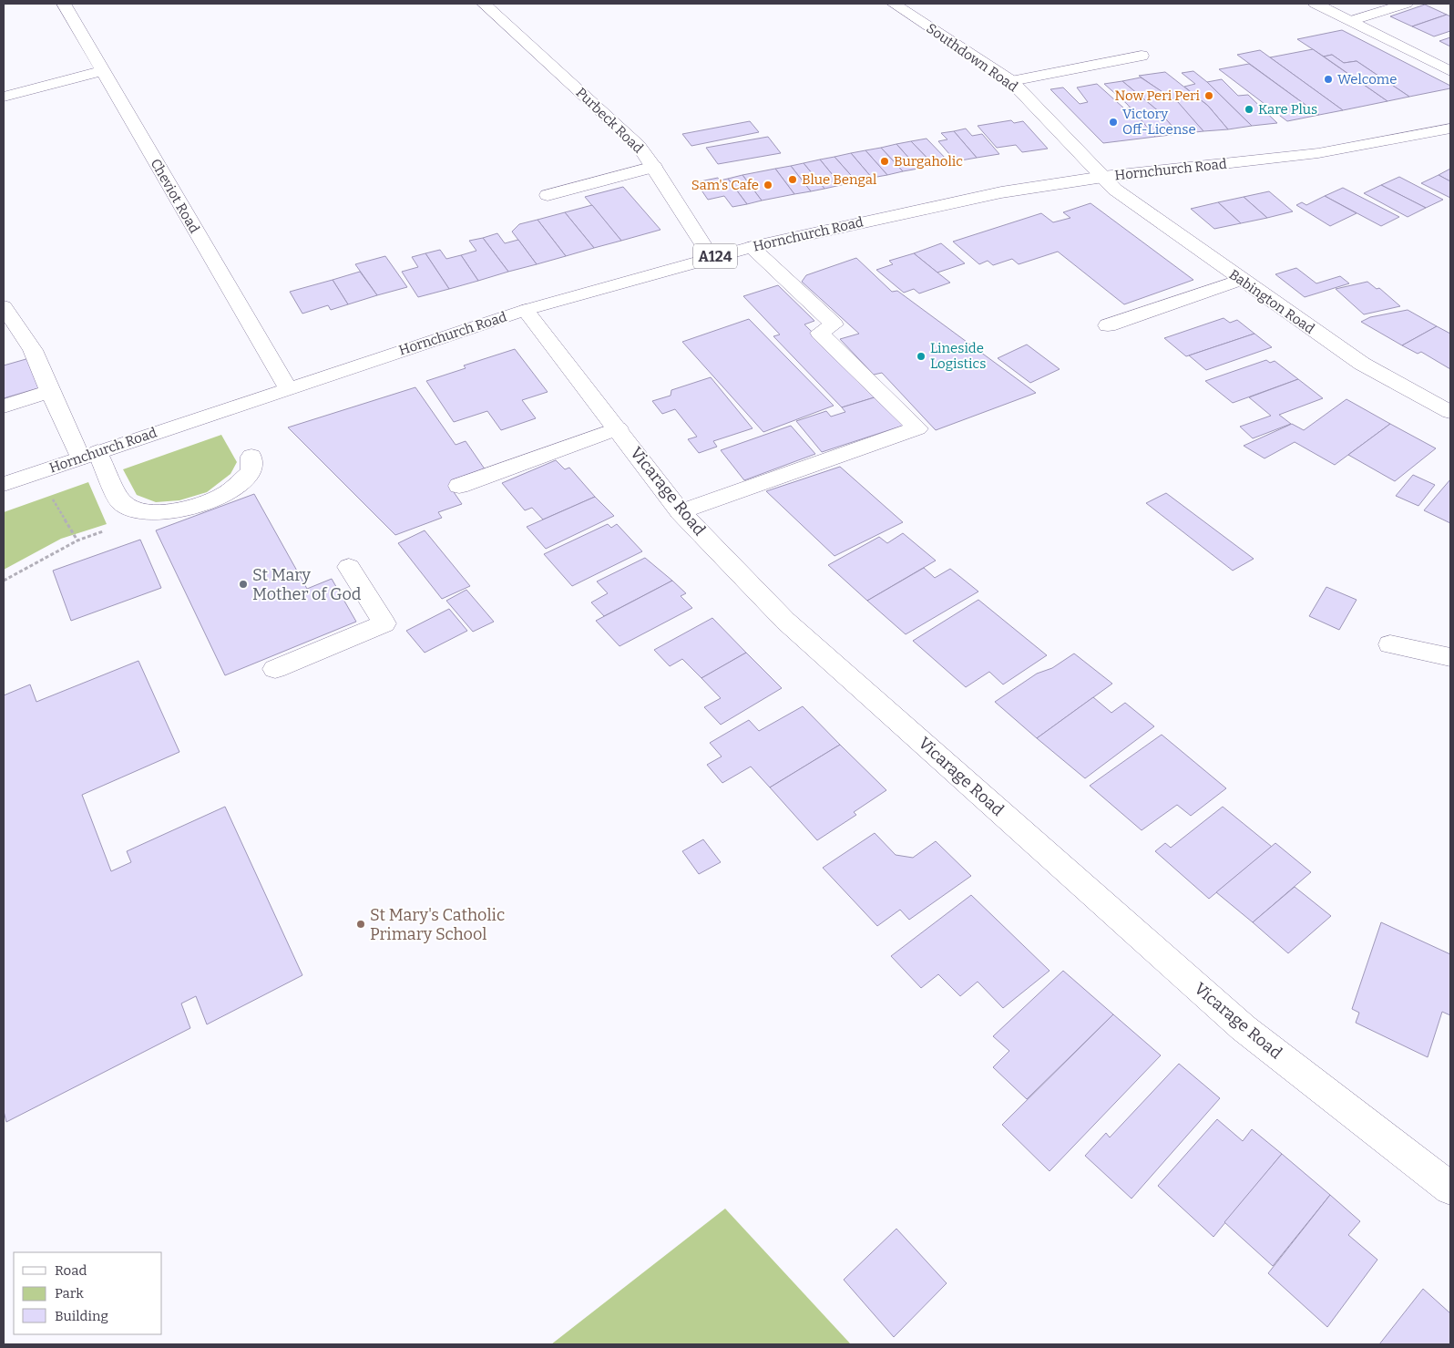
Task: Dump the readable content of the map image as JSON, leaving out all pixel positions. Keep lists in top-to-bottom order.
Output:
{
  "streets": {
    "street": [
      "Southdown Road",
      "Purbeck Road",
      "Hornchurch Road",
      "Cheviot Road",
      "A124",
      "Babington Road",
      "Vicarage Road"
    ]
  },
  "crossings": [
    ["Southdown Road", "Hornchurch Road"],
    ["Southdown Road", "Babington Road"],
    ["Purbeck Road", "Hornchurch Road"],
    ["Hornchurch Road", "Cheviot Road"],
    ["Hornchurch Road", "Babington Road"],
    ["Hornchurch Road", "Vicarage Road"]
  ],
  "places": [
    "Welcome",
    "Now Peri Peri",
    "Kare Plus",
    "Victory Off-License",
    "Burgaholic",
    "Blue Bengal",
    "Sam's Cafe",
    "Lineside Logistics",
    "St Mary Mother of God",
    "St Mary's Catholic Primary School"
  ],
  "legend": ["Road", "Park", "Building"]
}
